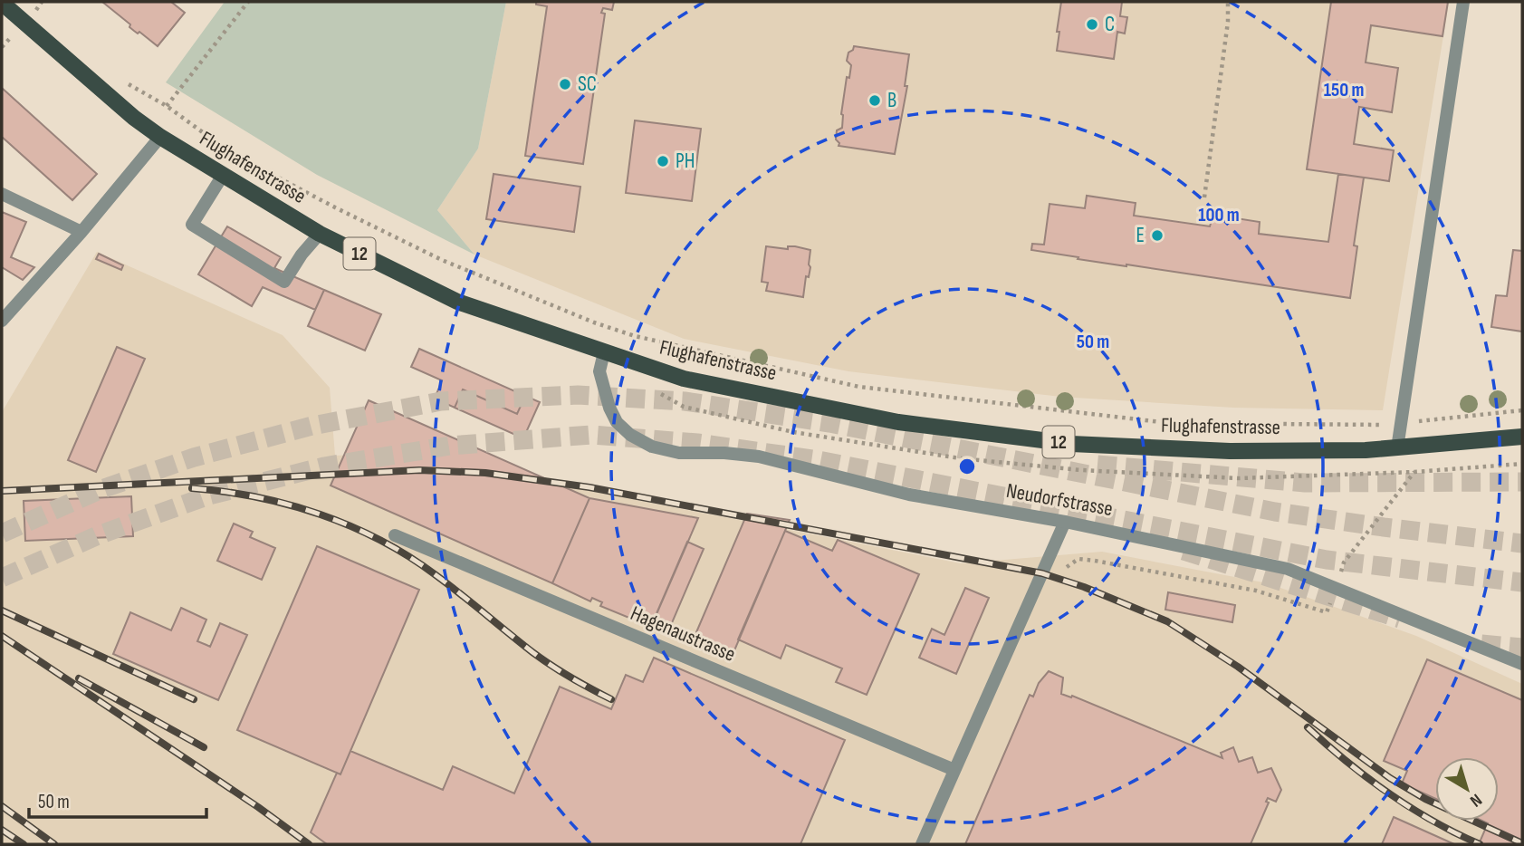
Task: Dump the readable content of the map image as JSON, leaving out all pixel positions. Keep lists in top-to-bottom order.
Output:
{
  "streets": {
    "main road": ["Flughafenstrasse", "12"],
    "street": ["Neudorfstrasse", "Hagenaustrasse"]
  },
  "crossings": [
    ["Flughafenstrasse", "Neudorfstrasse"]
  ],
  "places": [
    "C",
    "SC",
    "B",
    "PH",
    "E"
  ],
  "scale_bar": "50 m",
  "north": "bottom right",
  "rings": ["150 m", "100 m", "50 m"]
}
